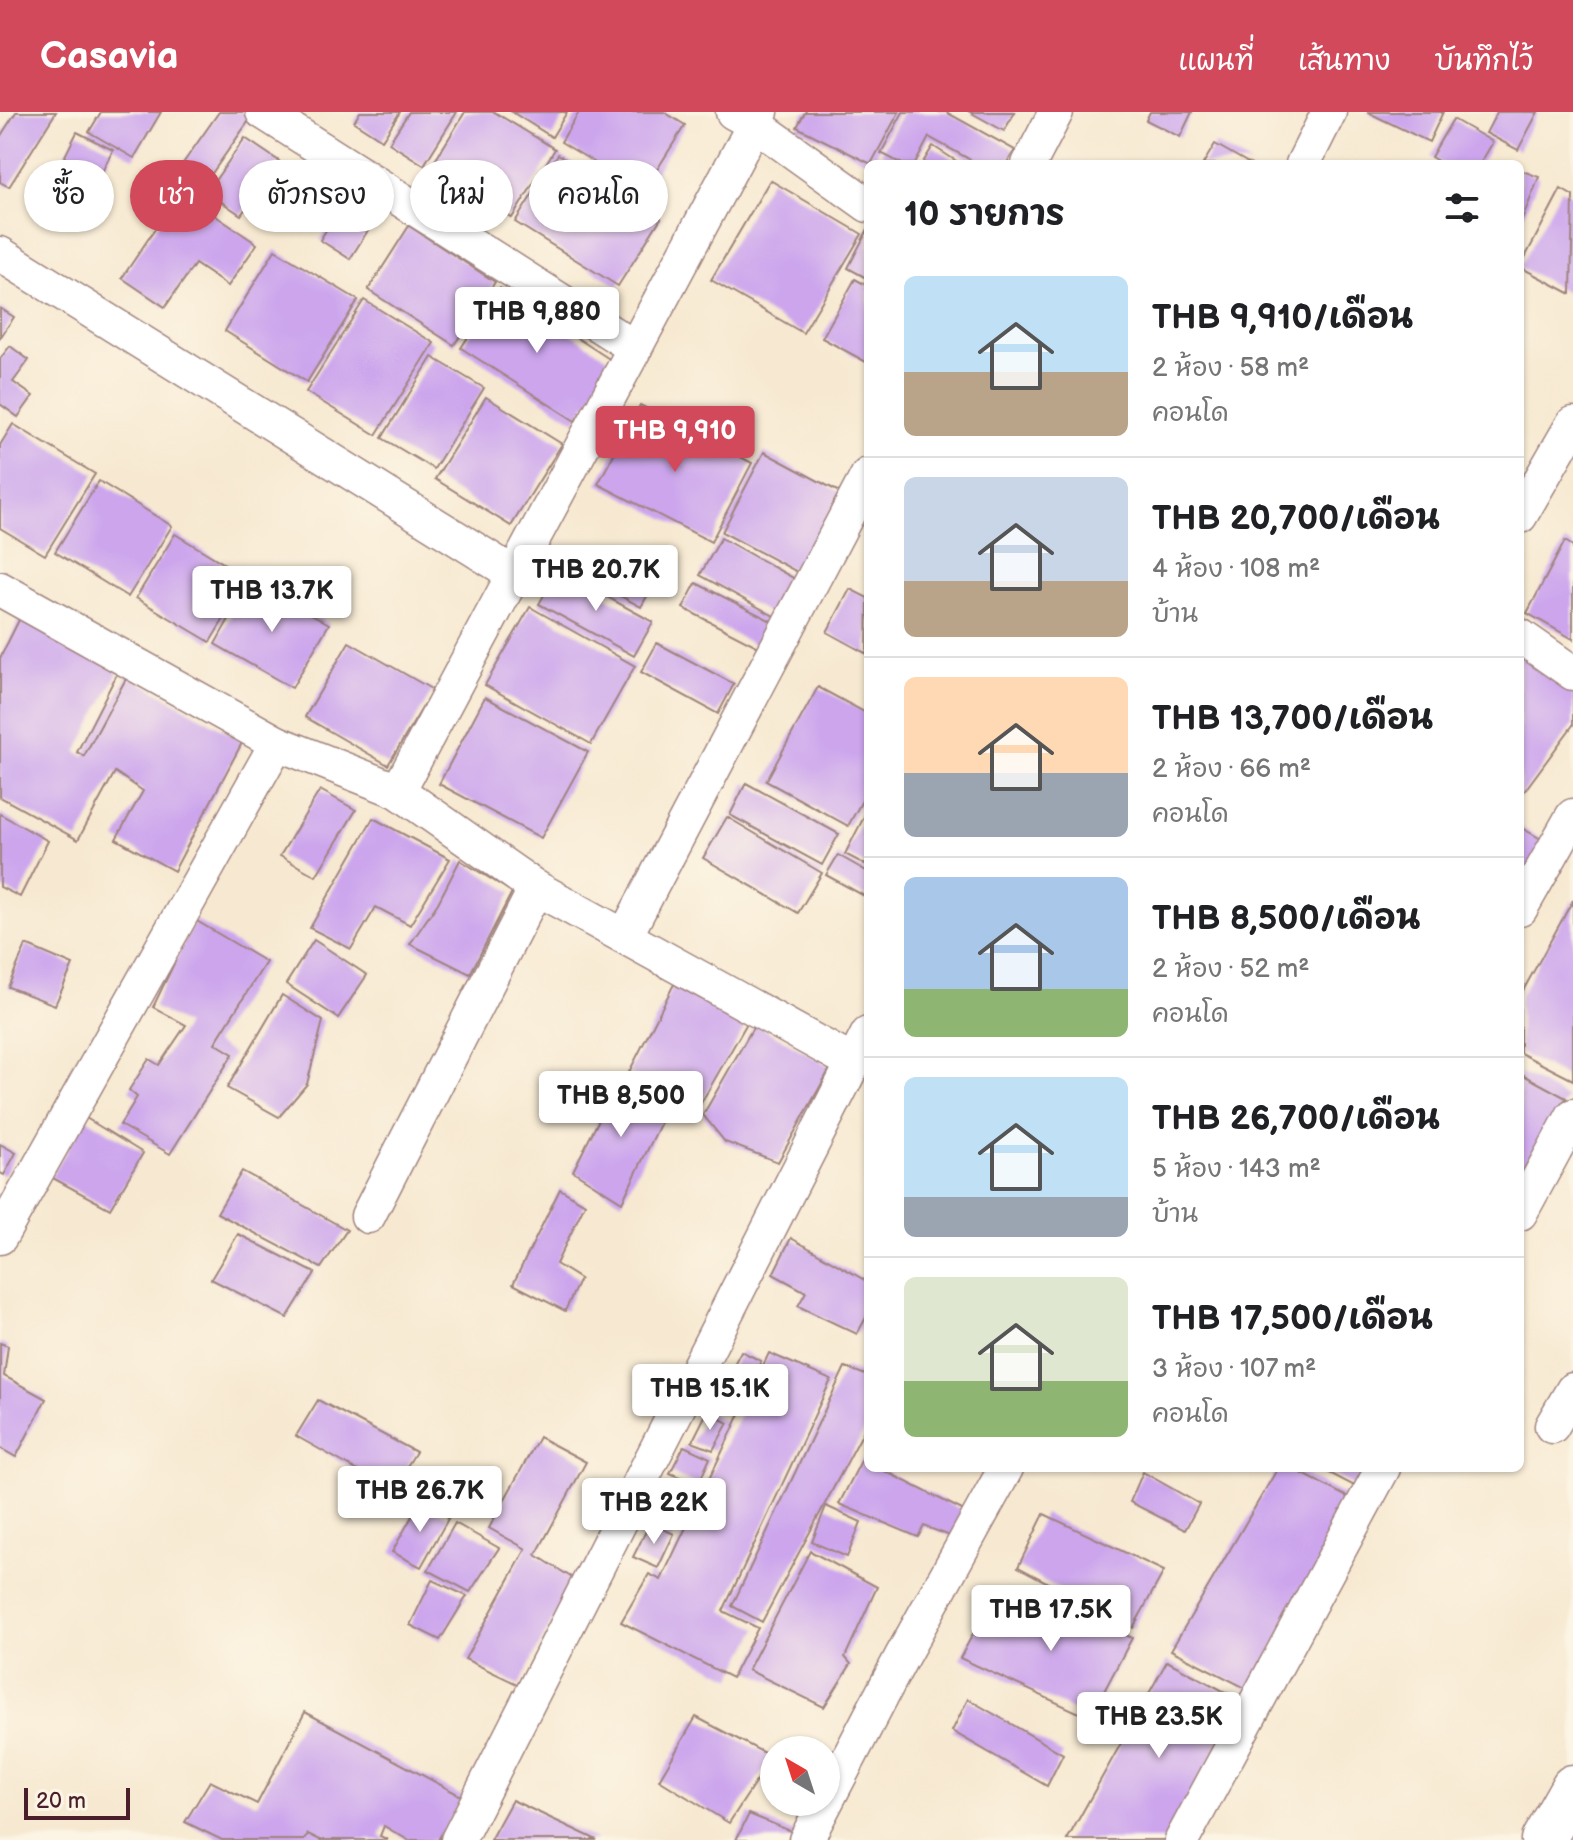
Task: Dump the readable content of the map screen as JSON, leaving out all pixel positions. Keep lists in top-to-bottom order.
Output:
{
  "scale_bar": "20 m",
  "north": "top left",
  "page": {
    "header": "Casavia",
    "nav": ["แผนที่", "เส้นทาง", "บันทึกไว้"],
    "chip": [
      "ซื้อ",
      "เช่า",
      "ตัวกรอง",
      "ใหม่",
      "คอนโด"
    ],
    "heading": "10 รายการ",
    "list": [
      {
        "name": "THB 9,910/เดือน",
        "note": "2 ห้อง · 58 m² · คอนโด"
      },
      {
        "name": "THB 20,700/เดือน",
        "note": "4 ห้อง · 108 m² · บ้าน"
      },
      {
        "name": "THB 13,700/เดือน",
        "note": "2 ห้อง · 66 m² · คอนโด"
      },
      {
        "name": "THB 8,500/เดือน",
        "note": "2 ห้อง · 52 m² · คอนโด"
      },
      {
        "name": "THB 26,700/เดือน",
        "note": "5 ห้อง · 143 m² · บ้าน"
      },
      {
        "name": "THB 17,500/เดือน",
        "note": "3 ห้อง · 107 m² · คอนโด"
      }
    ],
    "price": [
      "THB 9,880",
      "THB 9,910",
      "THB 20.7K",
      "THB 13.7K",
      "THB 8,500",
      "THB 15.1K",
      "THB 26.7K",
      "THB 22K",
      "THB 17.5K",
      "THB 23.5K"
    ],
    "scale": "20 m"
  }
}
